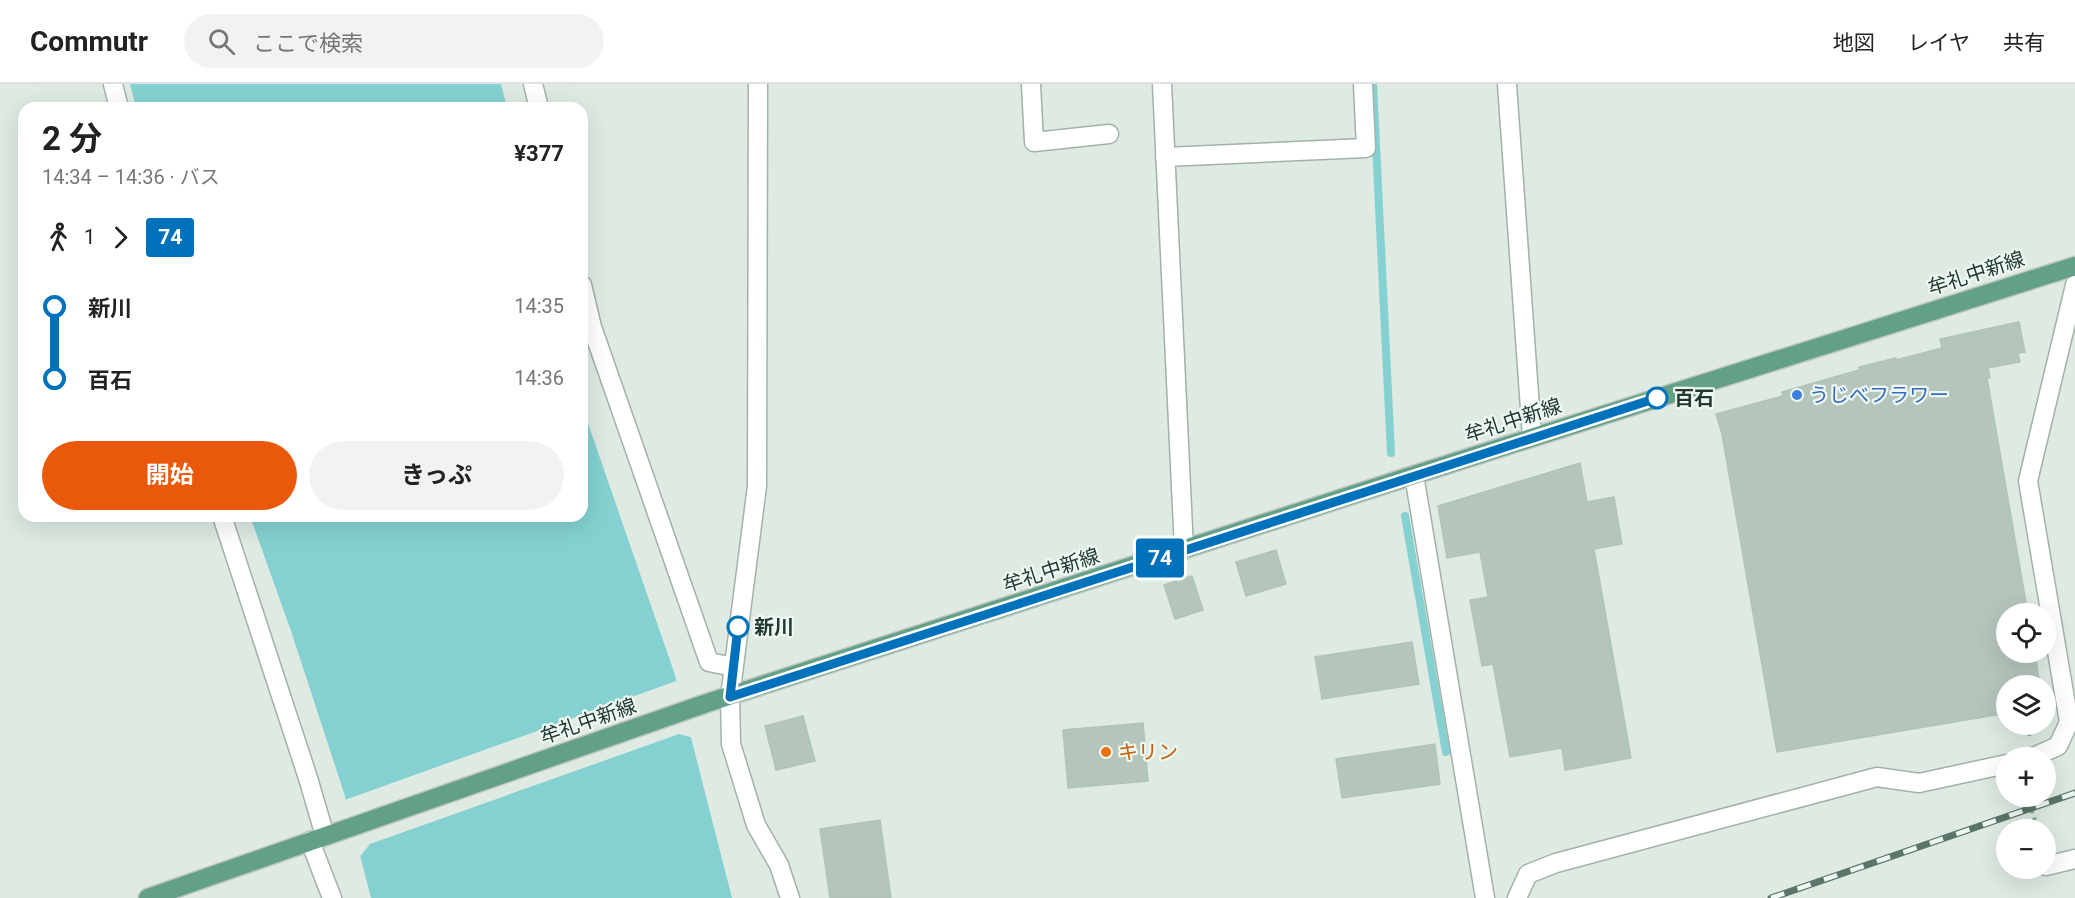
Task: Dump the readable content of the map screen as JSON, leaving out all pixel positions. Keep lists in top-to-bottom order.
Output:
{
  "streets": {
    "main road": ["牟礼中新線"]
  },
  "places": [
    "うじべフラワー",
    "百石",
    "新川",
    "キリン"
  ],
  "lines": ["bus line 74"],
  "page": {
    "header": "Commutr",
    "search": "ここで検索",
    "nav": ["地図", "レイヤ", "共有"],
    "on_map": "74",
    "heading": ["2 分", "14:34 – 14:36 · バス", "¥377"],
    "legs": ["1", "74"],
    "list": [
      {
        "name": "新川",
        "value": "14:35"
      },
      {
        "name": "百石",
        "value": "14:36"
      }
    ],
    "buttons": ["開始", "きっぷ"],
    "map_buttons": ["+", "−"]
  }
}
